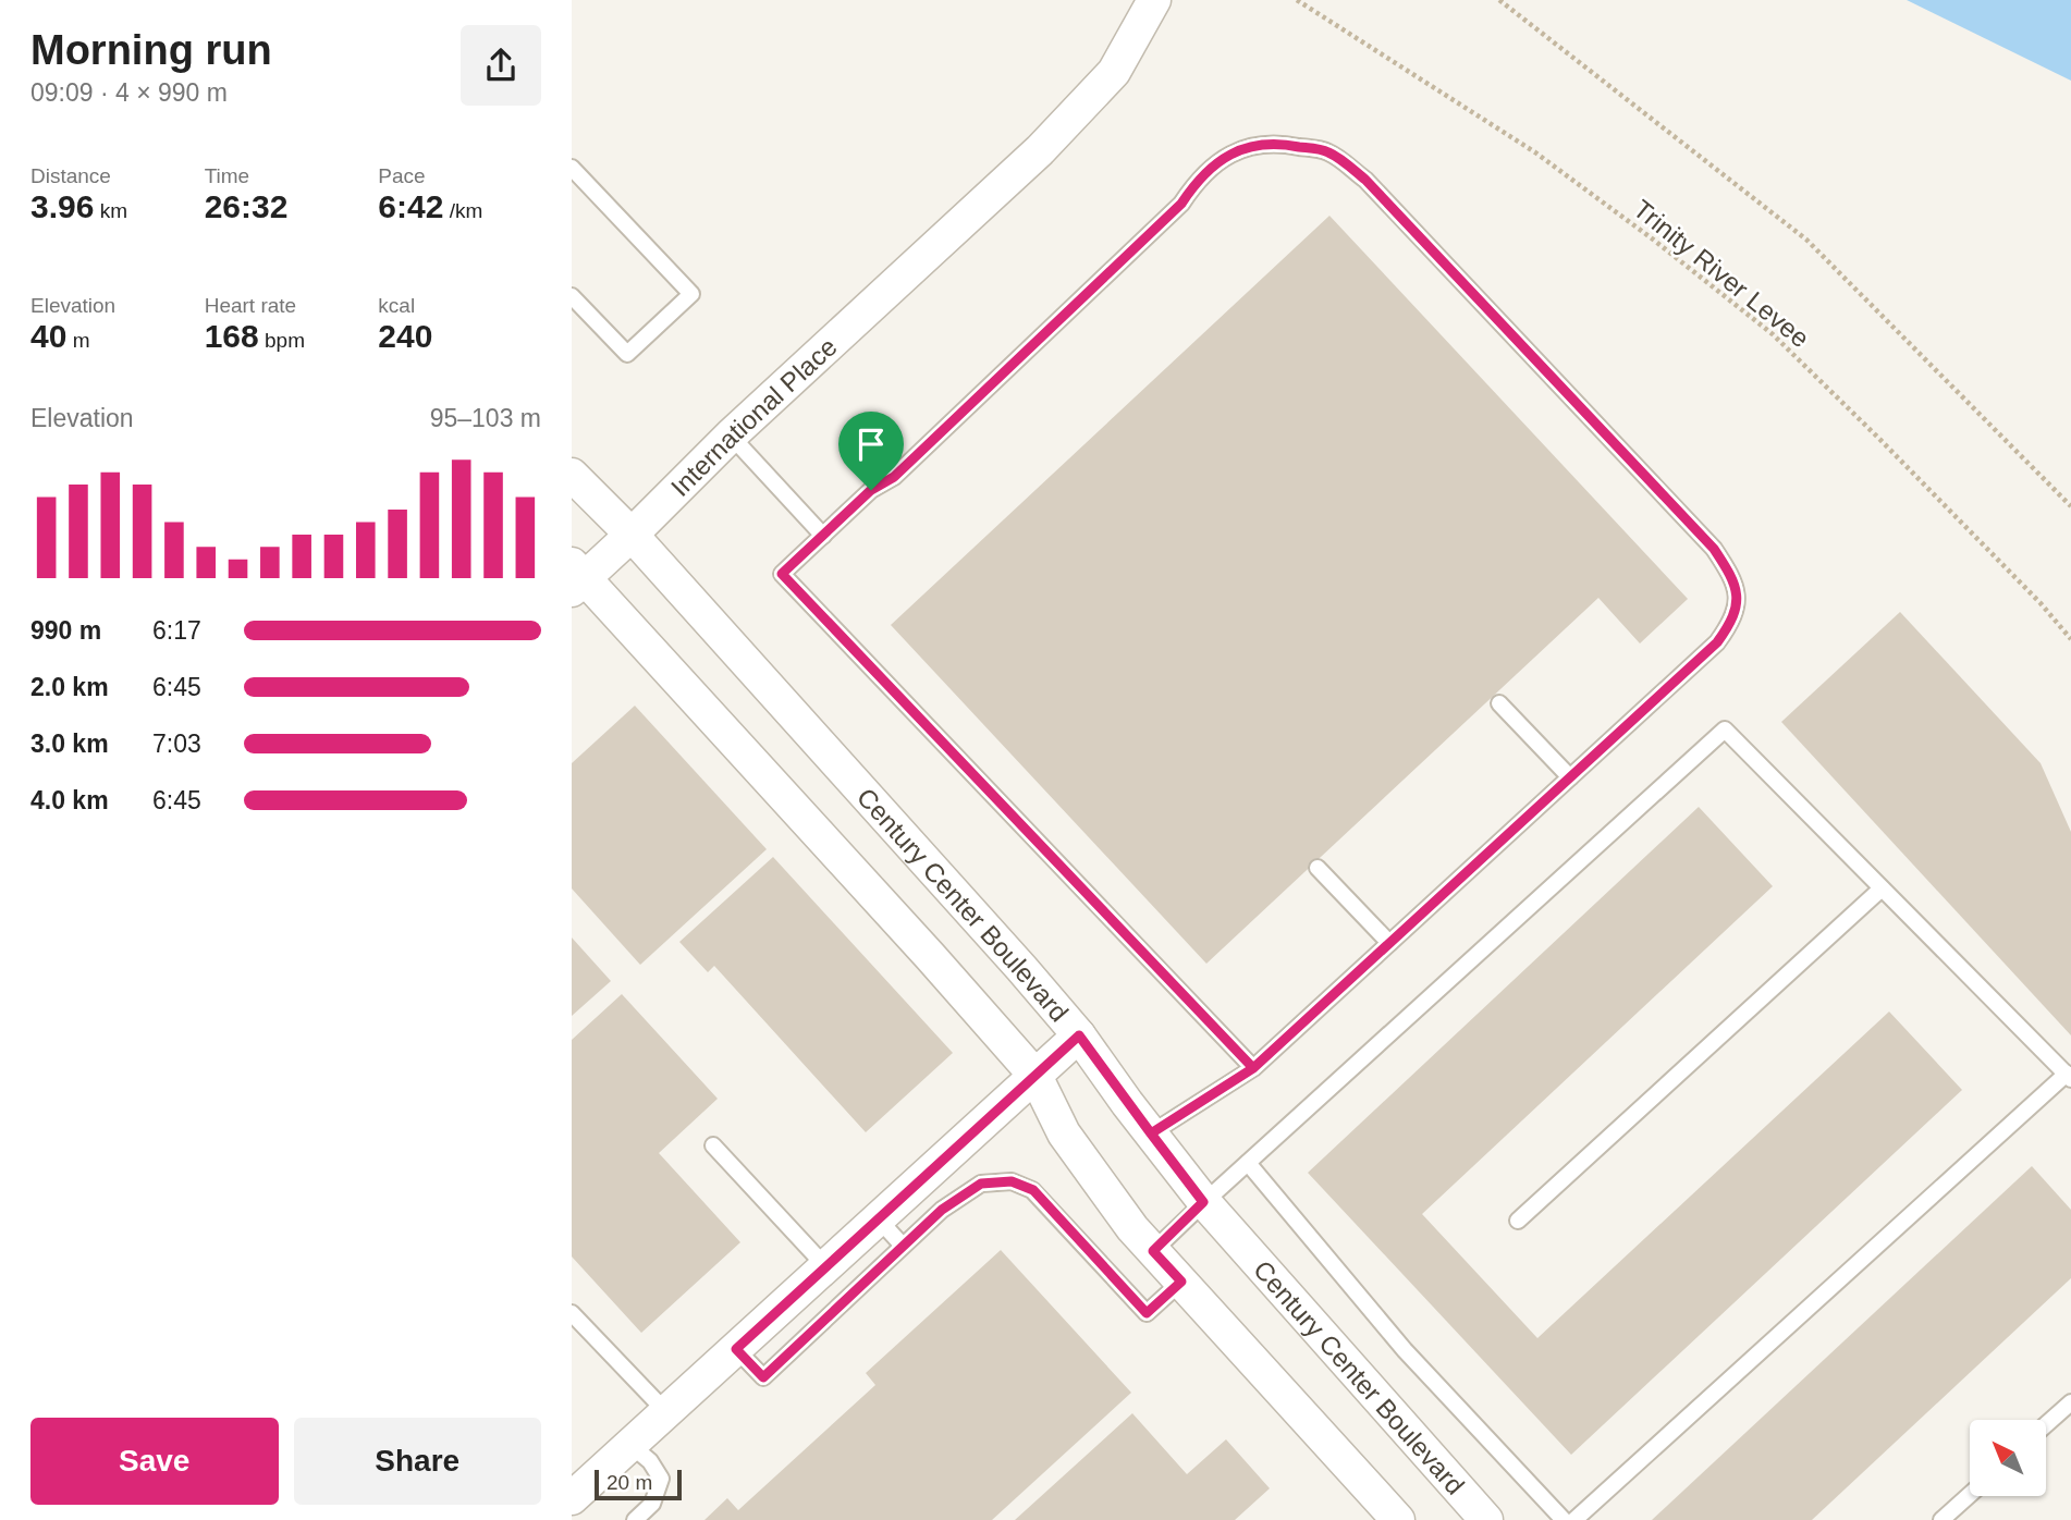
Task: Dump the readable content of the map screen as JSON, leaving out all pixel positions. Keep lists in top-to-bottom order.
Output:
{
  "streets": {
    "street": ["International Place", "Century Center Boulevard"],
    "path": ["Trinity River Levee"]
  },
  "crossings": [
    ["International Place", "Century Center Boulevard"]
  ],
  "scale_bar": "20 m",
  "north": "top left",
  "page": {
    "heading": ["Morning run", "09:09 · 4 × 990 m"],
    "stats": [
      ["Distance", "3.96 km"],
      ["Time", "26:32"],
      ["Pace", "6:42 /km"],
      ["Elevation", "40 m"],
      ["Heart rate", "168 bpm"],
      ["kcal", "240"]
    ],
    "chart": ["Elevation", "95–103 m"],
    "list": [
      {
        "name": "990 m",
        "note": "6:17"
      },
      {
        "name": "2.0 km",
        "note": "6:45"
      },
      {
        "name": "3.0 km",
        "note": "7:03"
      },
      {
        "name": "4.0 km",
        "note": "6:45"
      }
    ],
    "buttons": ["Save", "Share"],
    "scale": "20 m"
  }
}
